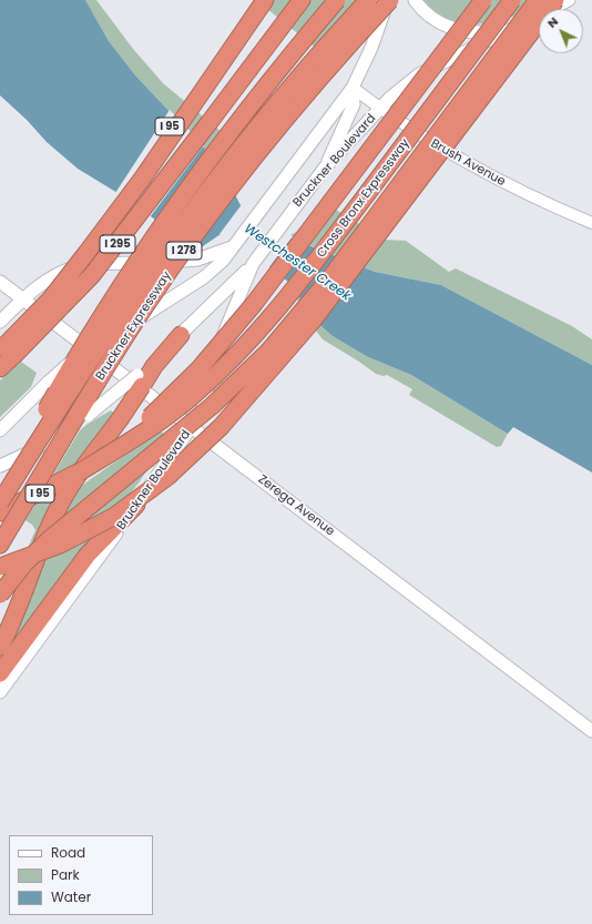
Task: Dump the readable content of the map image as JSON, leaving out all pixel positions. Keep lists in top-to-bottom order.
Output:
{
  "streets": {
    "highway": [
      "I 95",
      "Cross Bronx Expressway",
      "I 295",
      "I 278",
      "Bruckner Expressway"
    ],
    "main road": ["Bruckner Boulevard", "Zerega Avenue"],
    "street": ["Brush Avenue"]
  },
  "crossings": [
    ["I 95", "Cross Bronx Expressway"],
    ["I 95", "I 295"],
    ["Bruckner Boulevard", "Brush Avenue"],
    ["Bruckner Boulevard", "Bruckner Expressway"],
    ["Bruckner Boulevard", "Zerega Avenue"]
  ],
  "water": ["Westchester Creek"],
  "legend": ["Road", "Park", "Water"],
  "north": "top left"
}
